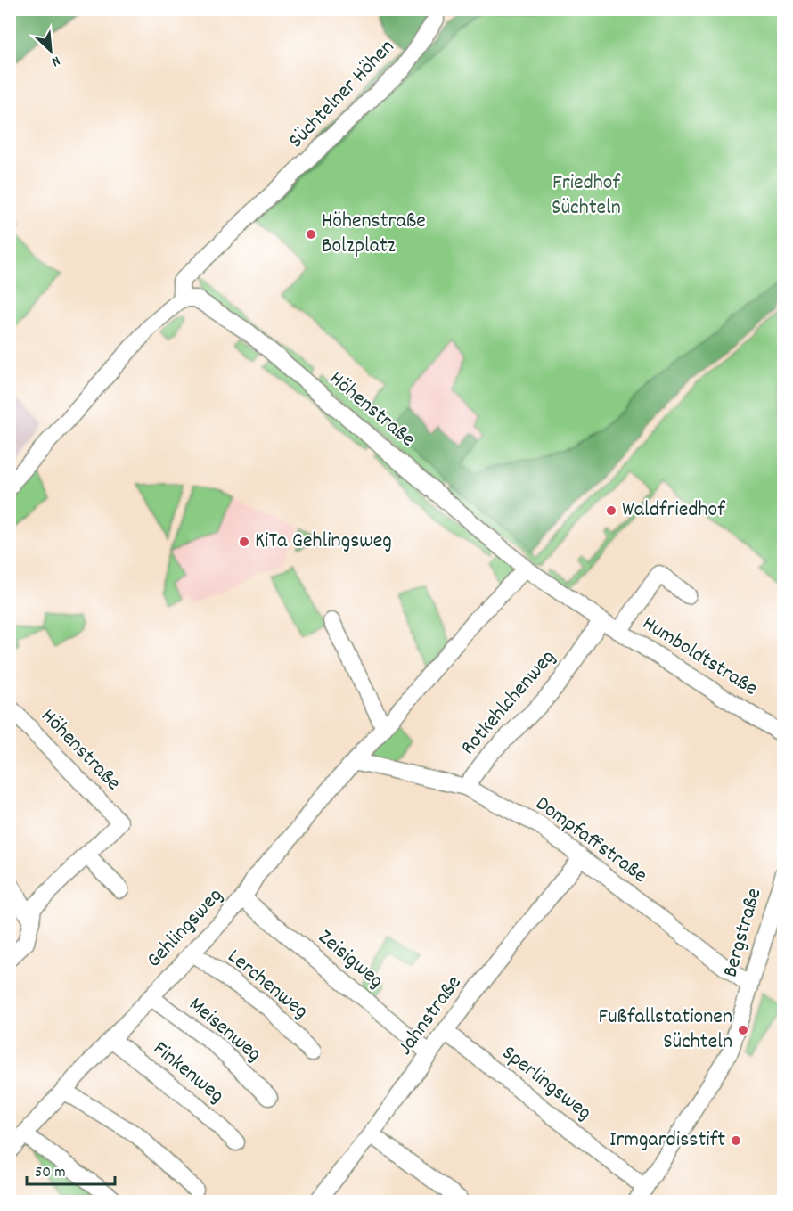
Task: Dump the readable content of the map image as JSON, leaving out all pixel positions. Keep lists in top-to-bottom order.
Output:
{
  "streets": {
    "street": [
      "Süchtelner Höhen",
      "Höhenstraße",
      "Humboldtstraße",
      "Rotkehlchenweg",
      "Dompfaffstraße",
      "Gehlingsweg",
      "Bergstraße",
      "Zeisigweg",
      "Lerchenweg",
      "Jahnstraße",
      "Meisenweg",
      "Finkenweg",
      "Sperlingsweg"
    ]
  },
  "crossings": [
    ["Süchtelner Höhen", "Höhenstraße"],
    ["Höhenstraße", "Humboldtstraße"],
    ["Höhenstraße", "Gehlingsweg"],
    ["Humboldtstraße", "Rotkehlchenweg"],
    ["Humboldtstraße", "Gehlingsweg"],
    ["Rotkehlchenweg", "Dompfaffstraße"],
    ["Dompfaffstraße", "Gehlingsweg"],
    ["Dompfaffstraße", "Bergstraße"],
    ["Dompfaffstraße", "Jahnstraße"],
    ["Gehlingsweg", "Zeisigweg"],
    ["Gehlingsweg", "Lerchenweg"],
    ["Gehlingsweg", "Meisenweg"],
    ["Gehlingsweg", "Finkenweg"],
    ["Bergstraße", "Sperlingsweg"],
    ["Zeisigweg", "Jahnstraße"],
    ["Jahnstraße", "Sperlingsweg"]
  ],
  "parks": ["Friedhof Süchteln"],
  "places": [
    "Höhenstraße Bolzplatz",
    "Waldfriedhof",
    "KiTa Gehlingsweg",
    "Fußfallstationen Süchteln",
    "Irmgardisstift"
  ],
  "scale_bar": "50 m",
  "north": "bottom right"
}
